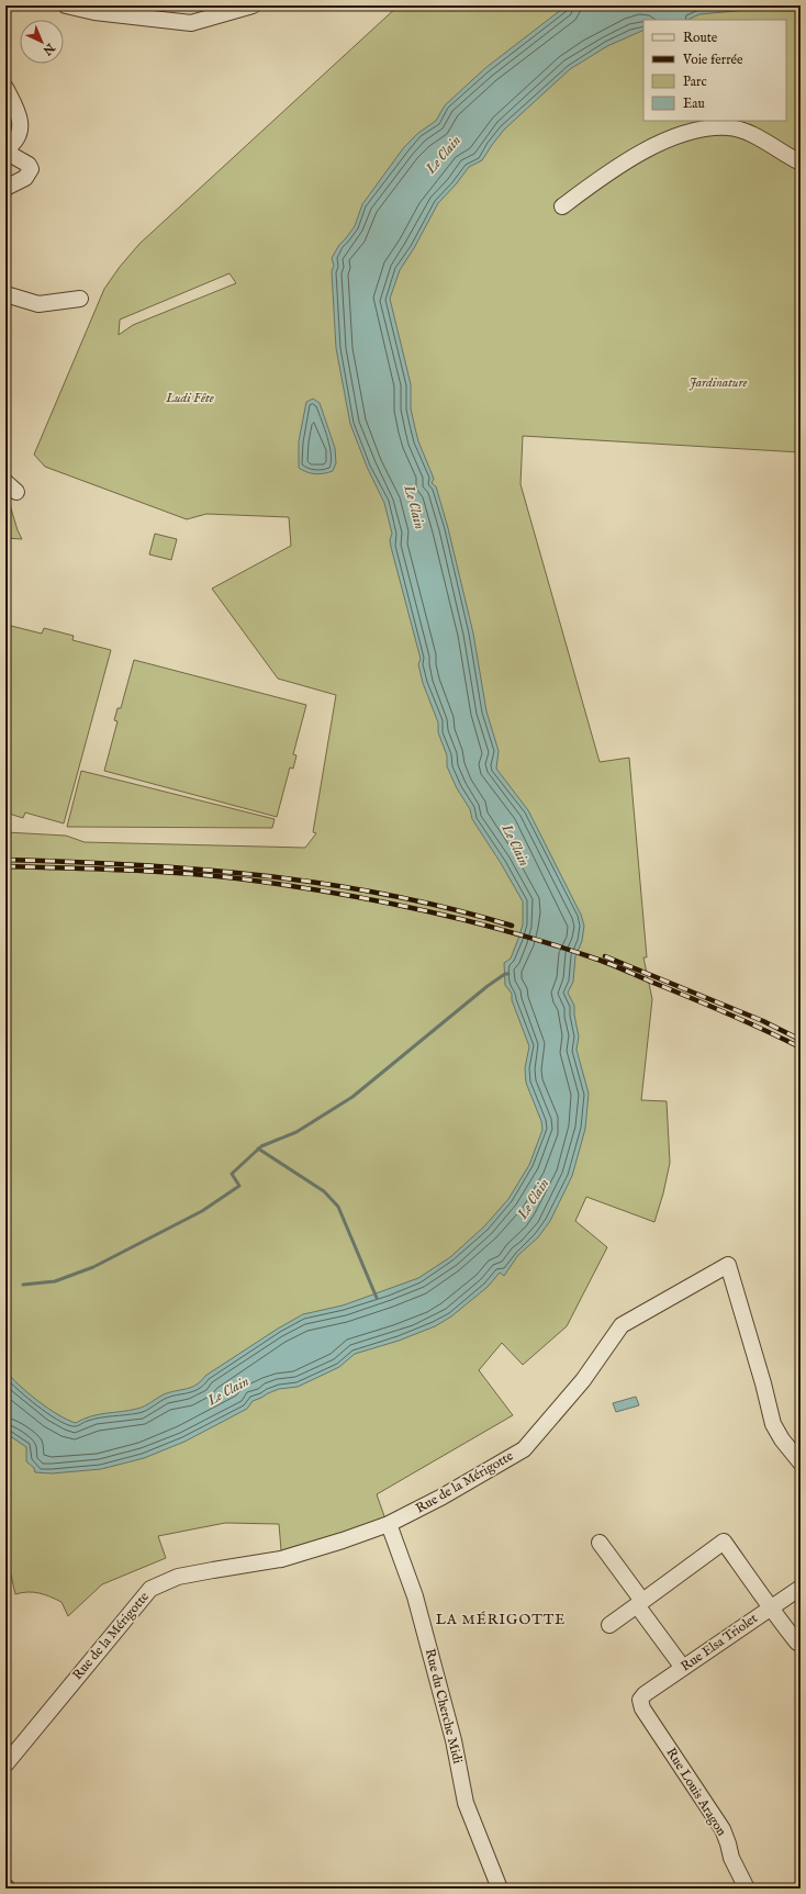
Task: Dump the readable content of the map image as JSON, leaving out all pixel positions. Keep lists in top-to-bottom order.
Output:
{
  "streets": {
    "street": [
      "Rue de la Mérigotte",
      "Rue Elsa Triolet",
      "Rue du Cherche Midi",
      "Rue Louis Aragon"
    ]
  },
  "crossings": [
    ["Rue de la Mérigotte", "Rue du Cherche Midi"],
    ["Rue Elsa Triolet", "Rue Louis Aragon"]
  ],
  "districts": ["LA MÉRIGOTTE"],
  "water": ["Le Clain"],
  "parks": ["Jardinature", "Ludi Fête"],
  "legend": [
    "Route",
    "Voie ferrée",
    "Parc",
    "Eau"
  ],
  "north": "bottom right"
}
